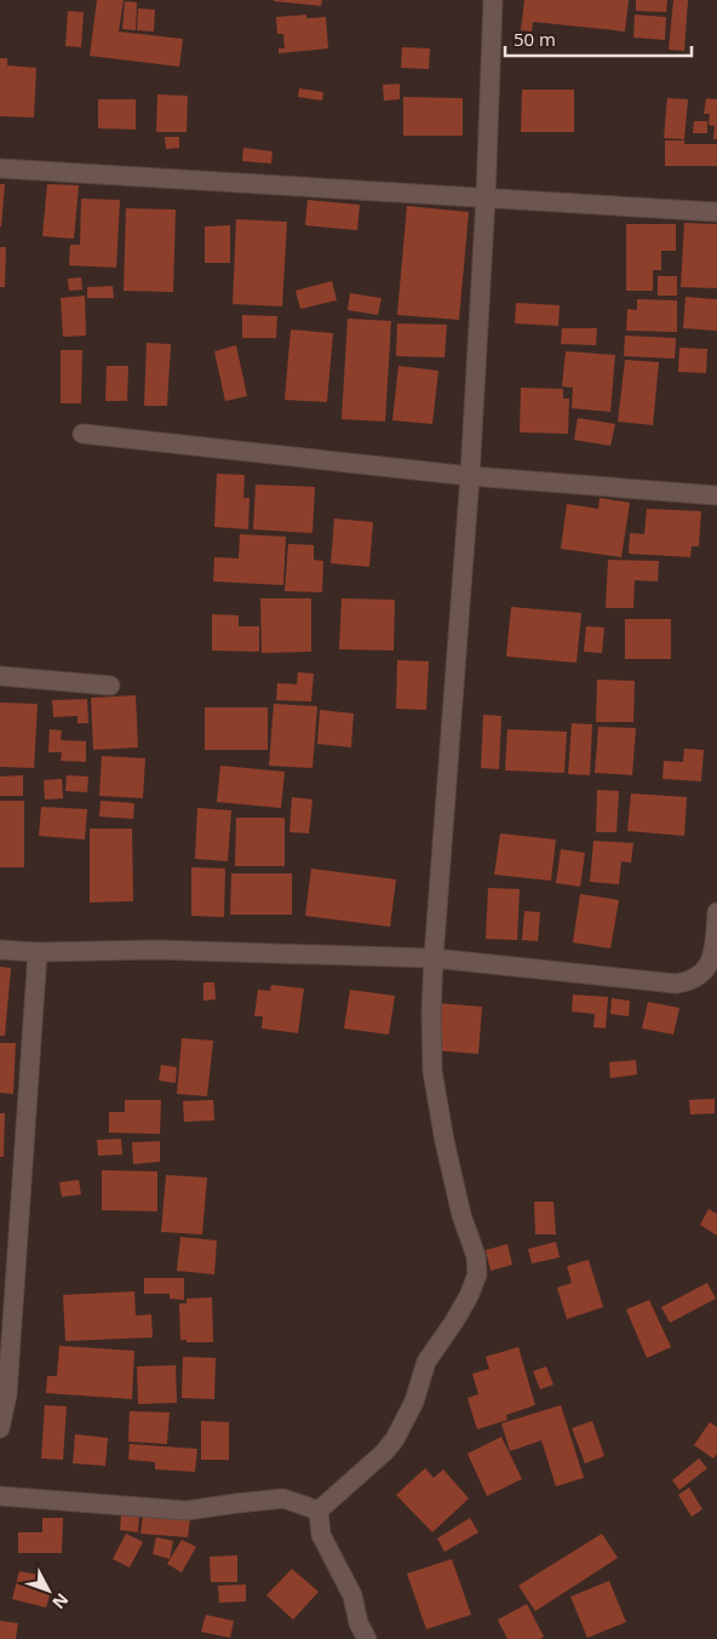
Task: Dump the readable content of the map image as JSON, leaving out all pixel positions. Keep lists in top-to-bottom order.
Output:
{
  "scale_bar": "50 m",
  "north": "bottom right"
}
